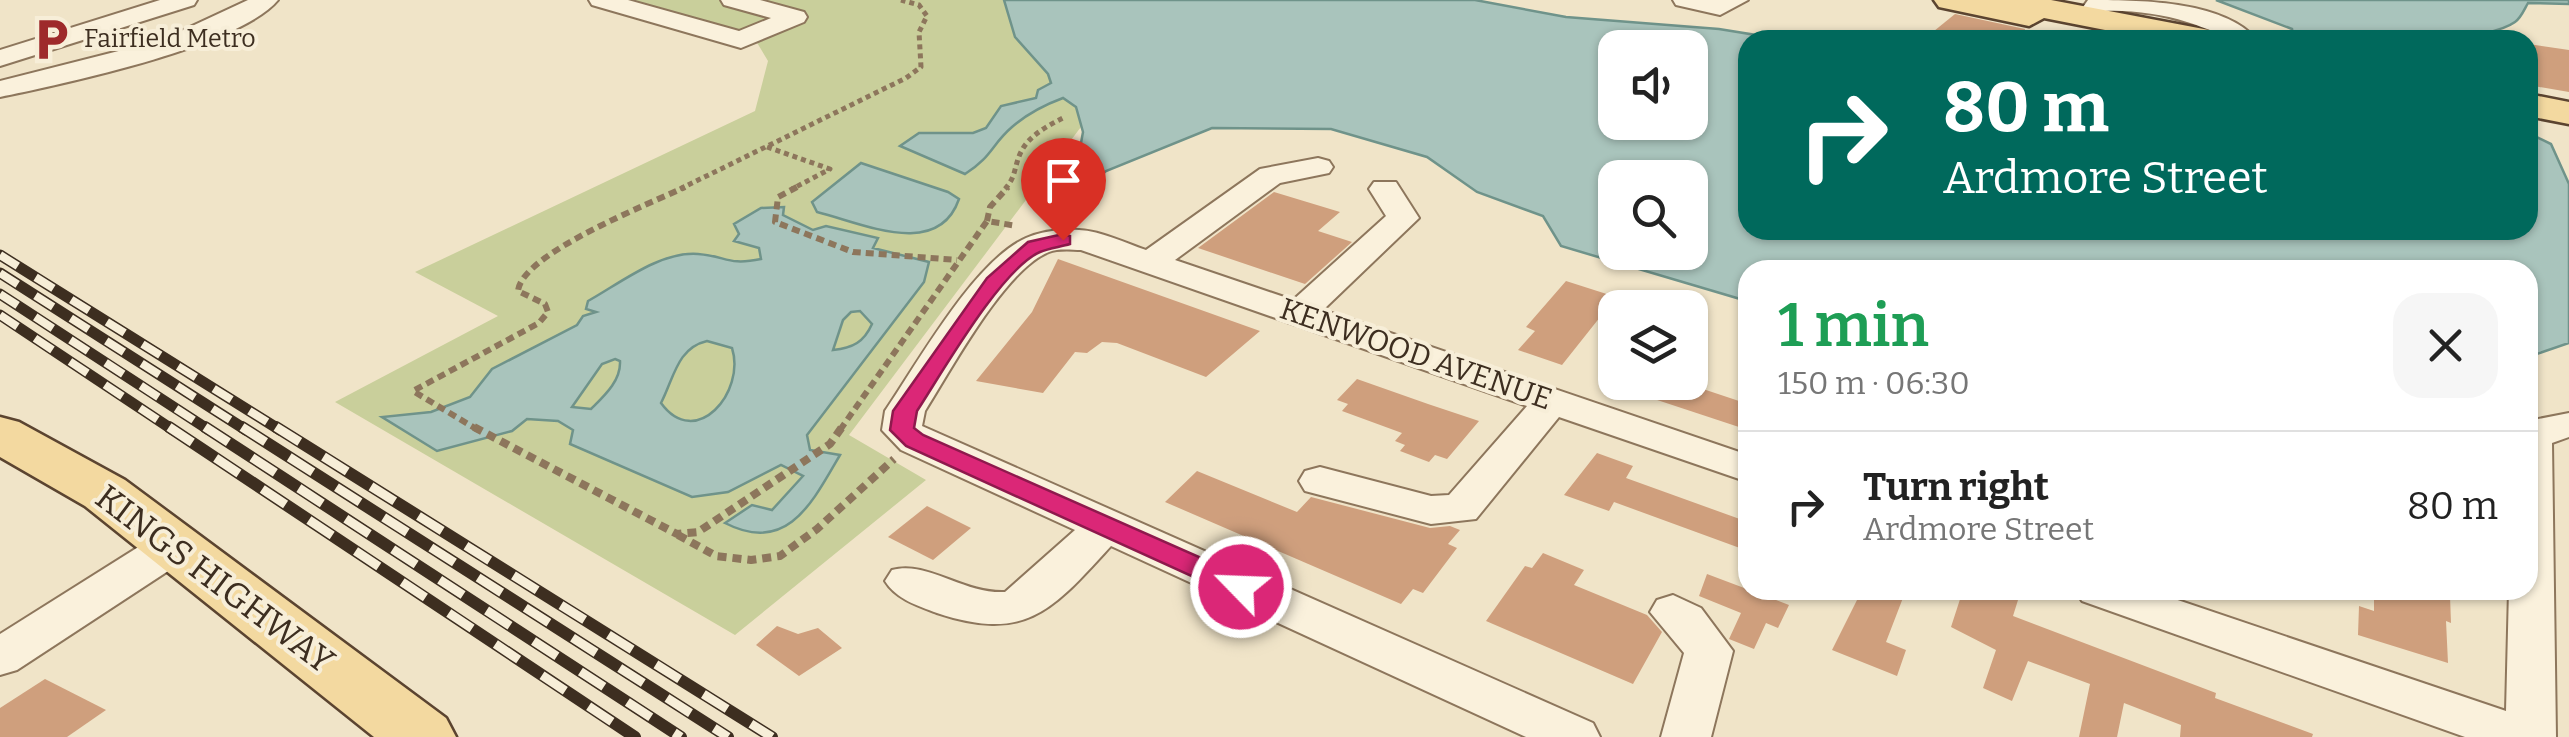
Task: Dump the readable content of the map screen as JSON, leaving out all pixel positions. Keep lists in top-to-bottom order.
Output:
{
  "streets": {
    "main road": ["KINGS HIGHWAY"],
    "street": ["KENWOOD AVENUE"]
  },
  "places": {
    "parking": ["Fairfield Metro"]
  },
  "page": {
    "turn": ["80 m", "Ardmore Street"],
    "heading": ["1 min", "150 m · 06:30"],
    "list": [
      {
        "name": "Turn right",
        "note": "Ardmore Street",
        "value": "80 m"
      }
    ]
  }
}
